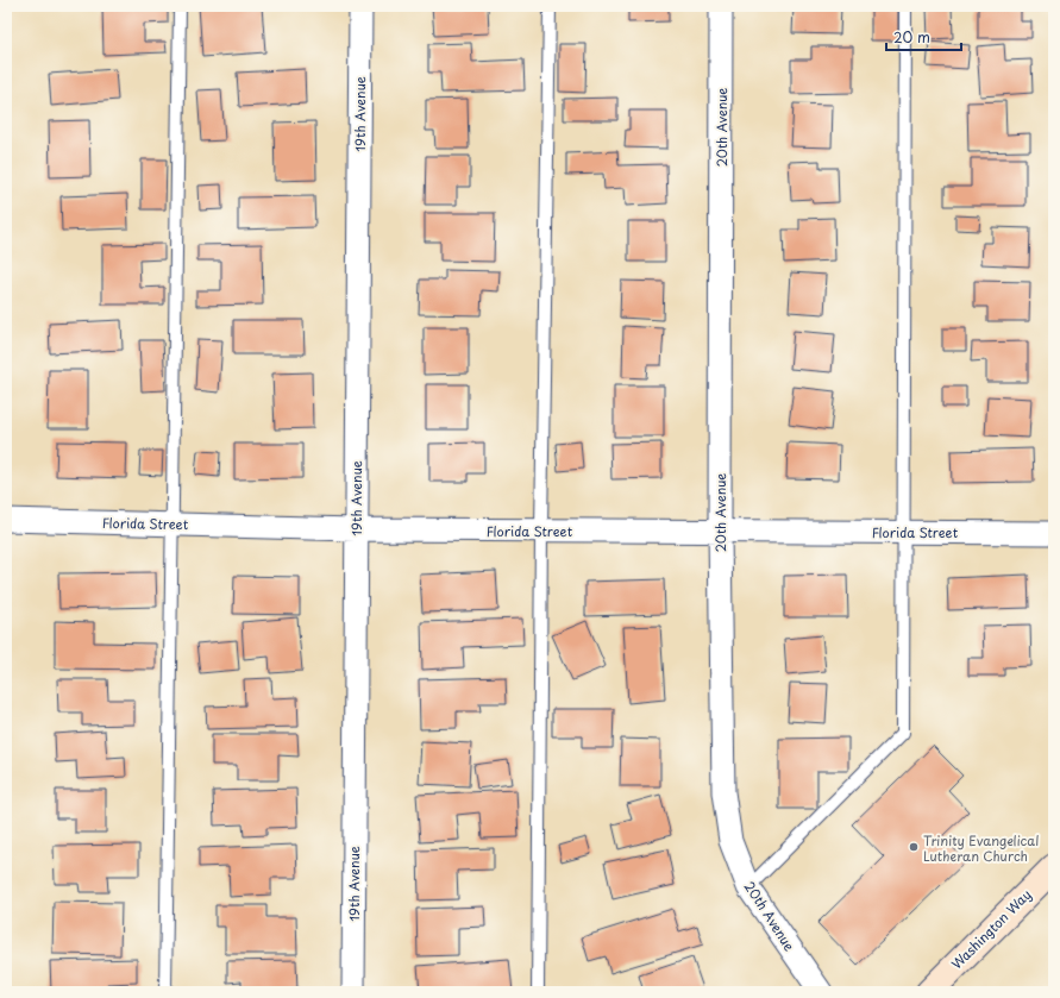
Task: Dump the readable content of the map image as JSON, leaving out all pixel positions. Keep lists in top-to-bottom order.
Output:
{
  "streets": {
    "main road": ["Washington Way"],
    "street": ["19th Avenue", "20th Avenue", "Florida Street"]
  },
  "crossings": [
    ["19th Avenue", "Florida Street"],
    ["20th Avenue", "Florida Street"]
  ],
  "places": ["Trinity Evangelical Lutheran Church"],
  "scale_bar": "20 m"
}
